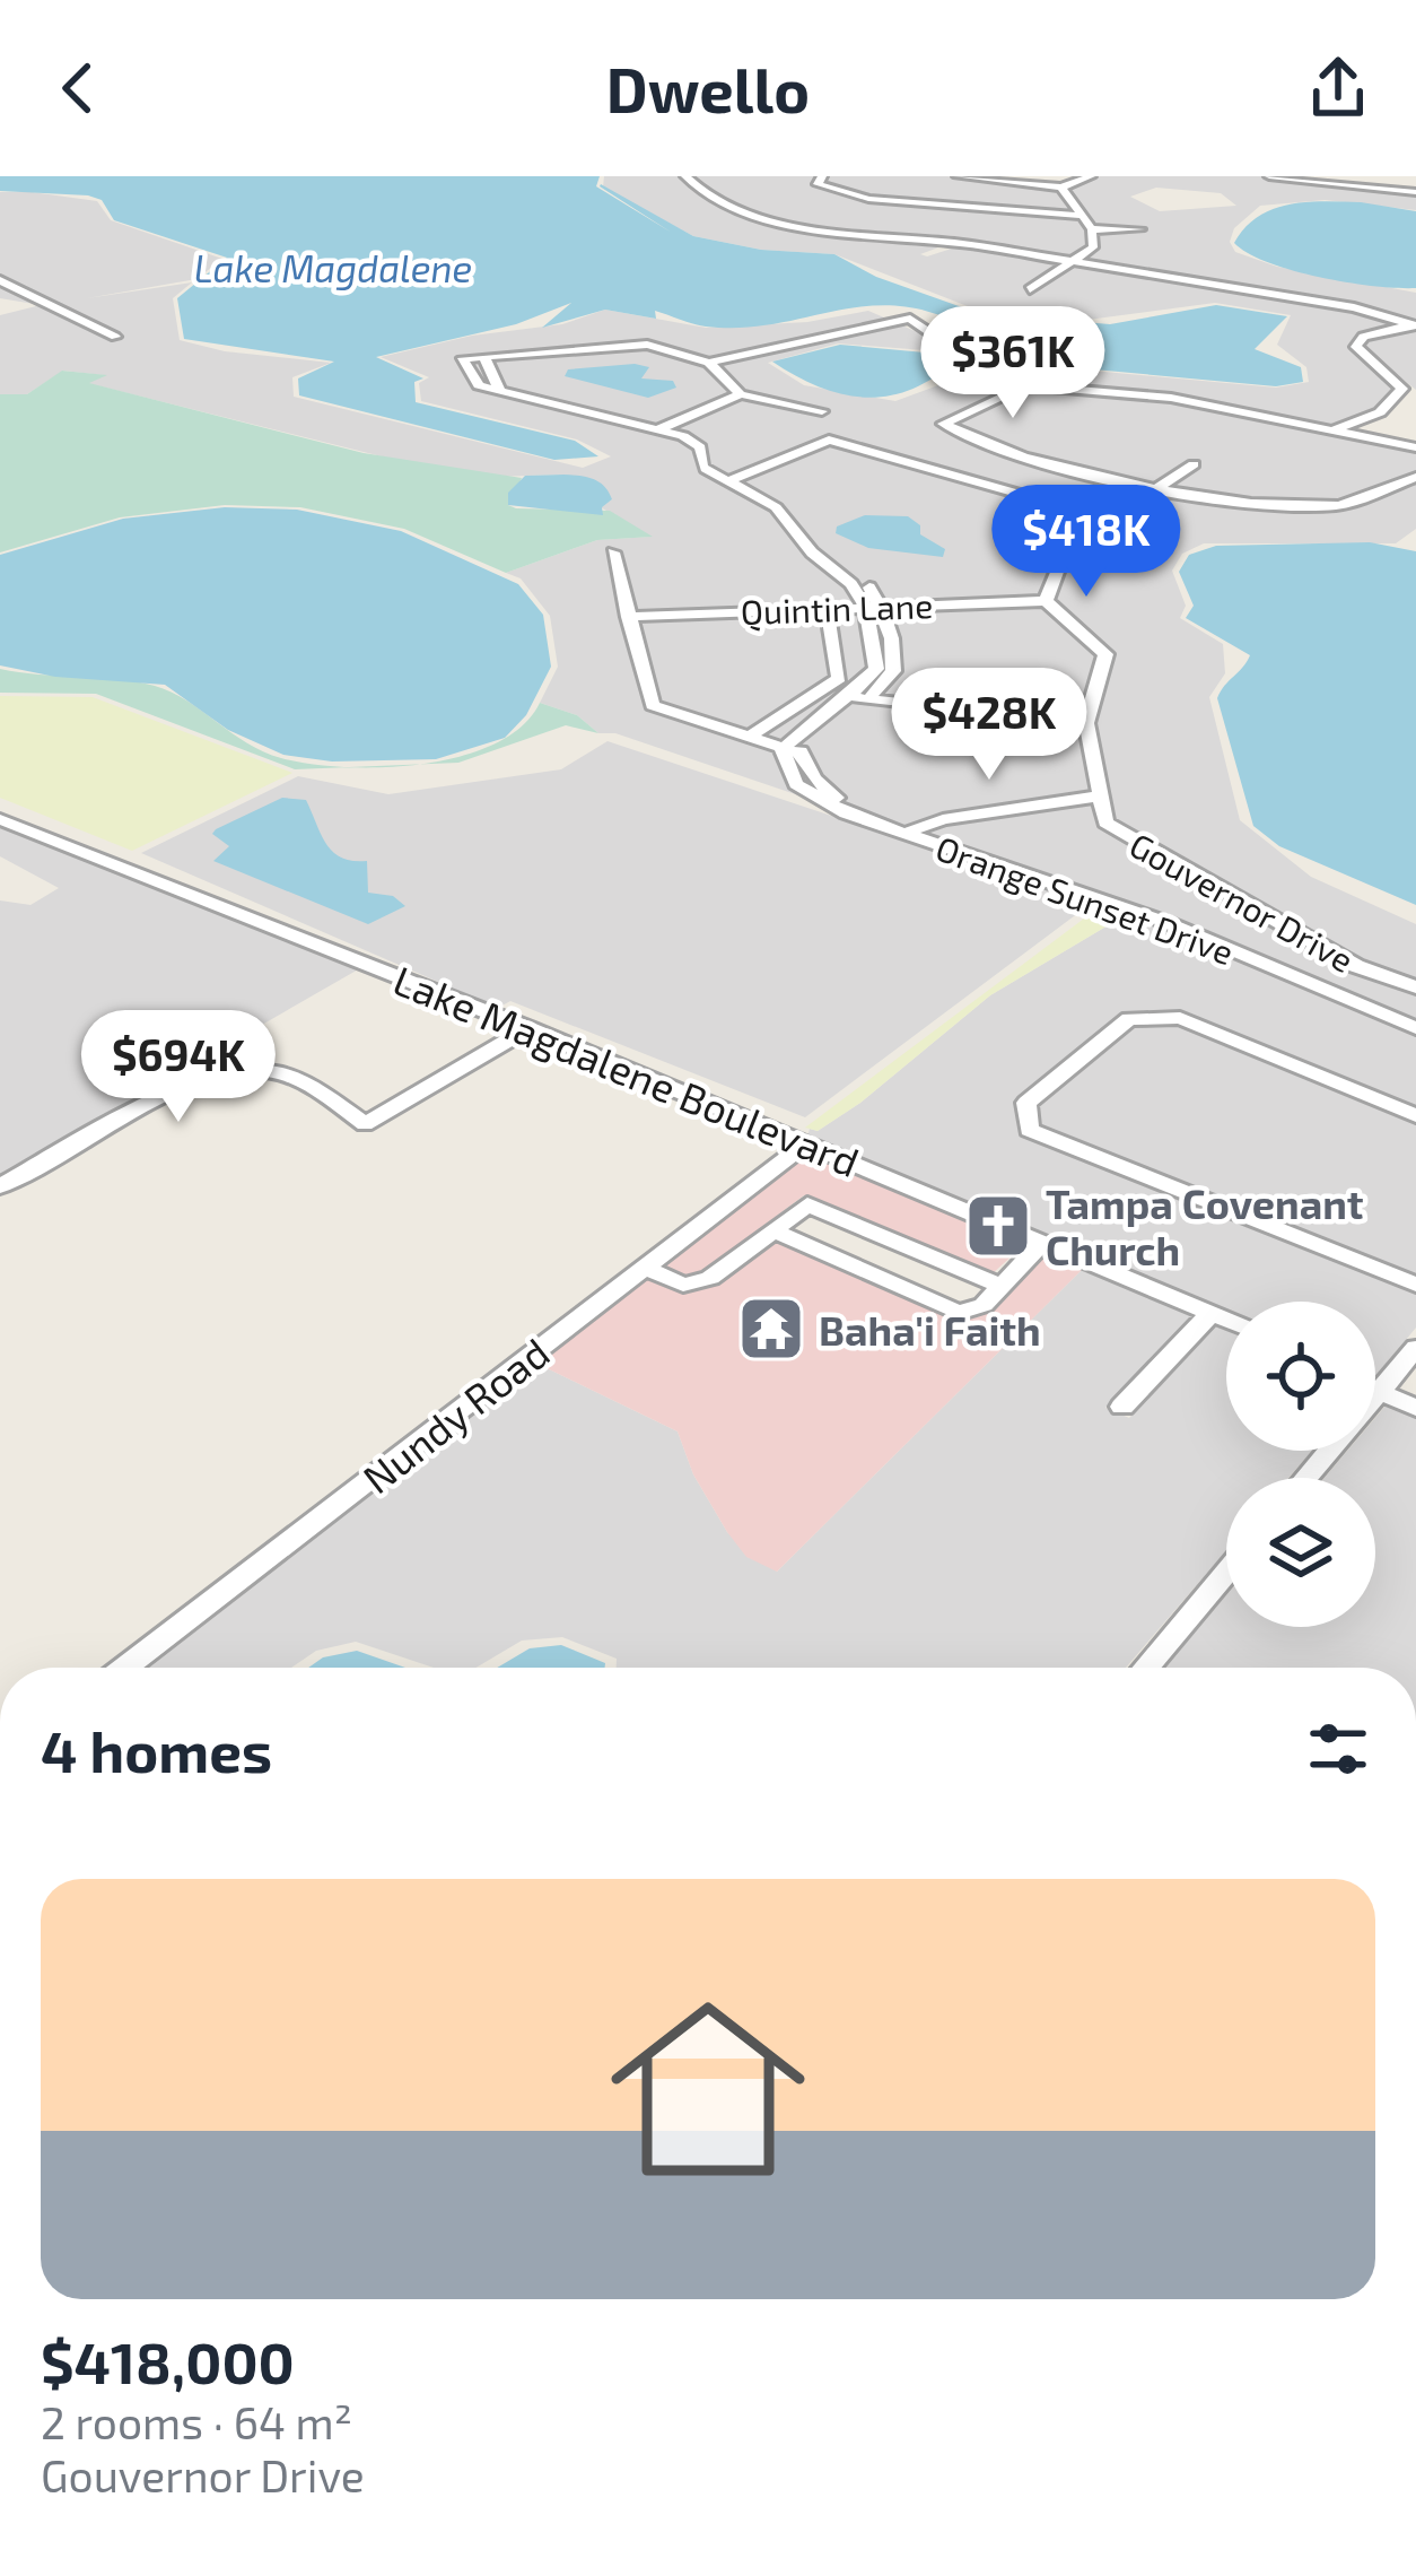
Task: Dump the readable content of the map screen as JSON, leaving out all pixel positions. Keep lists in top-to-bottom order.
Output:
{
  "streets": {
    "street": [
      "Quintin Lane",
      "Orange Sunset Drive",
      "Gouvernor Drive",
      "Lake Magdalene Boulevard",
      "Nundy Road"
    ]
  },
  "crossings": [
    ["Quintin Lane", "Gouvernor Drive"],
    ["Lake Magdalene Boulevard", "Nundy Road"]
  ],
  "water": ["Lake Magdalene"],
  "places": {
    "church": ["Tampa Covenant Church"],
    "temple": ["Baha'i Faith"]
  },
  "page": {
    "header": "Dwello",
    "price": [
      "$361K",
      "$418K",
      "$428K",
      "$694K"
    ],
    "heading": "4 homes",
    "list": [
      {
        "name": "$418,000",
        "note": "2 rooms · 64 m² · Gouvernor Drive"
      }
    ]
  }
}
